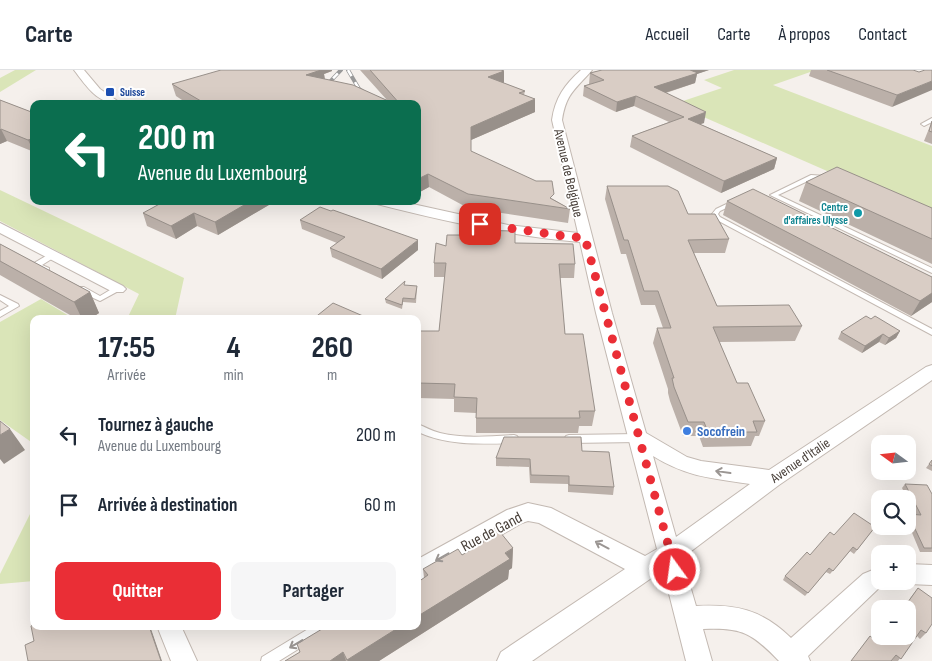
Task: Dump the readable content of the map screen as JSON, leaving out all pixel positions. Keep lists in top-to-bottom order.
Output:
{
  "streets": {
    "street": ["Avenue de Belgique", "Avenue d'Italie", "Rue de Gand"]
  },
  "crossings": [
    ["Avenue de Belgique", "Avenue d'Italie"],
    ["Avenue d'Italie", "Rue de Gand"]
  ],
  "one_way": ["Rue de Gand"],
  "places": {
    "transit": ["Suisse"],
    "other": ["Centre d'affaires Ulysse", "Socofrein"]
  },
  "north": "left",
  "page": {
    "header": "Carte",
    "nav": [
      "Accueil",
      "Carte",
      "À propos",
      "Contact"
    ],
    "turn": ["200 m", "Avenue du Luxembourg"],
    "eta": [
      "17:55",
      "Arrivée",
      "4",
      "min",
      "260",
      "m"
    ],
    "list": [
      {
        "name": "Tournez à gauche",
        "note": "Avenue du Luxembourg",
        "value": "200 m"
      },
      {
        "name": "Arrivée à destination",
        "value": "60 m"
      }
    ],
    "map_buttons": ["+", "−"],
    "buttons": ["Quitter", "Partager"]
  }
}
